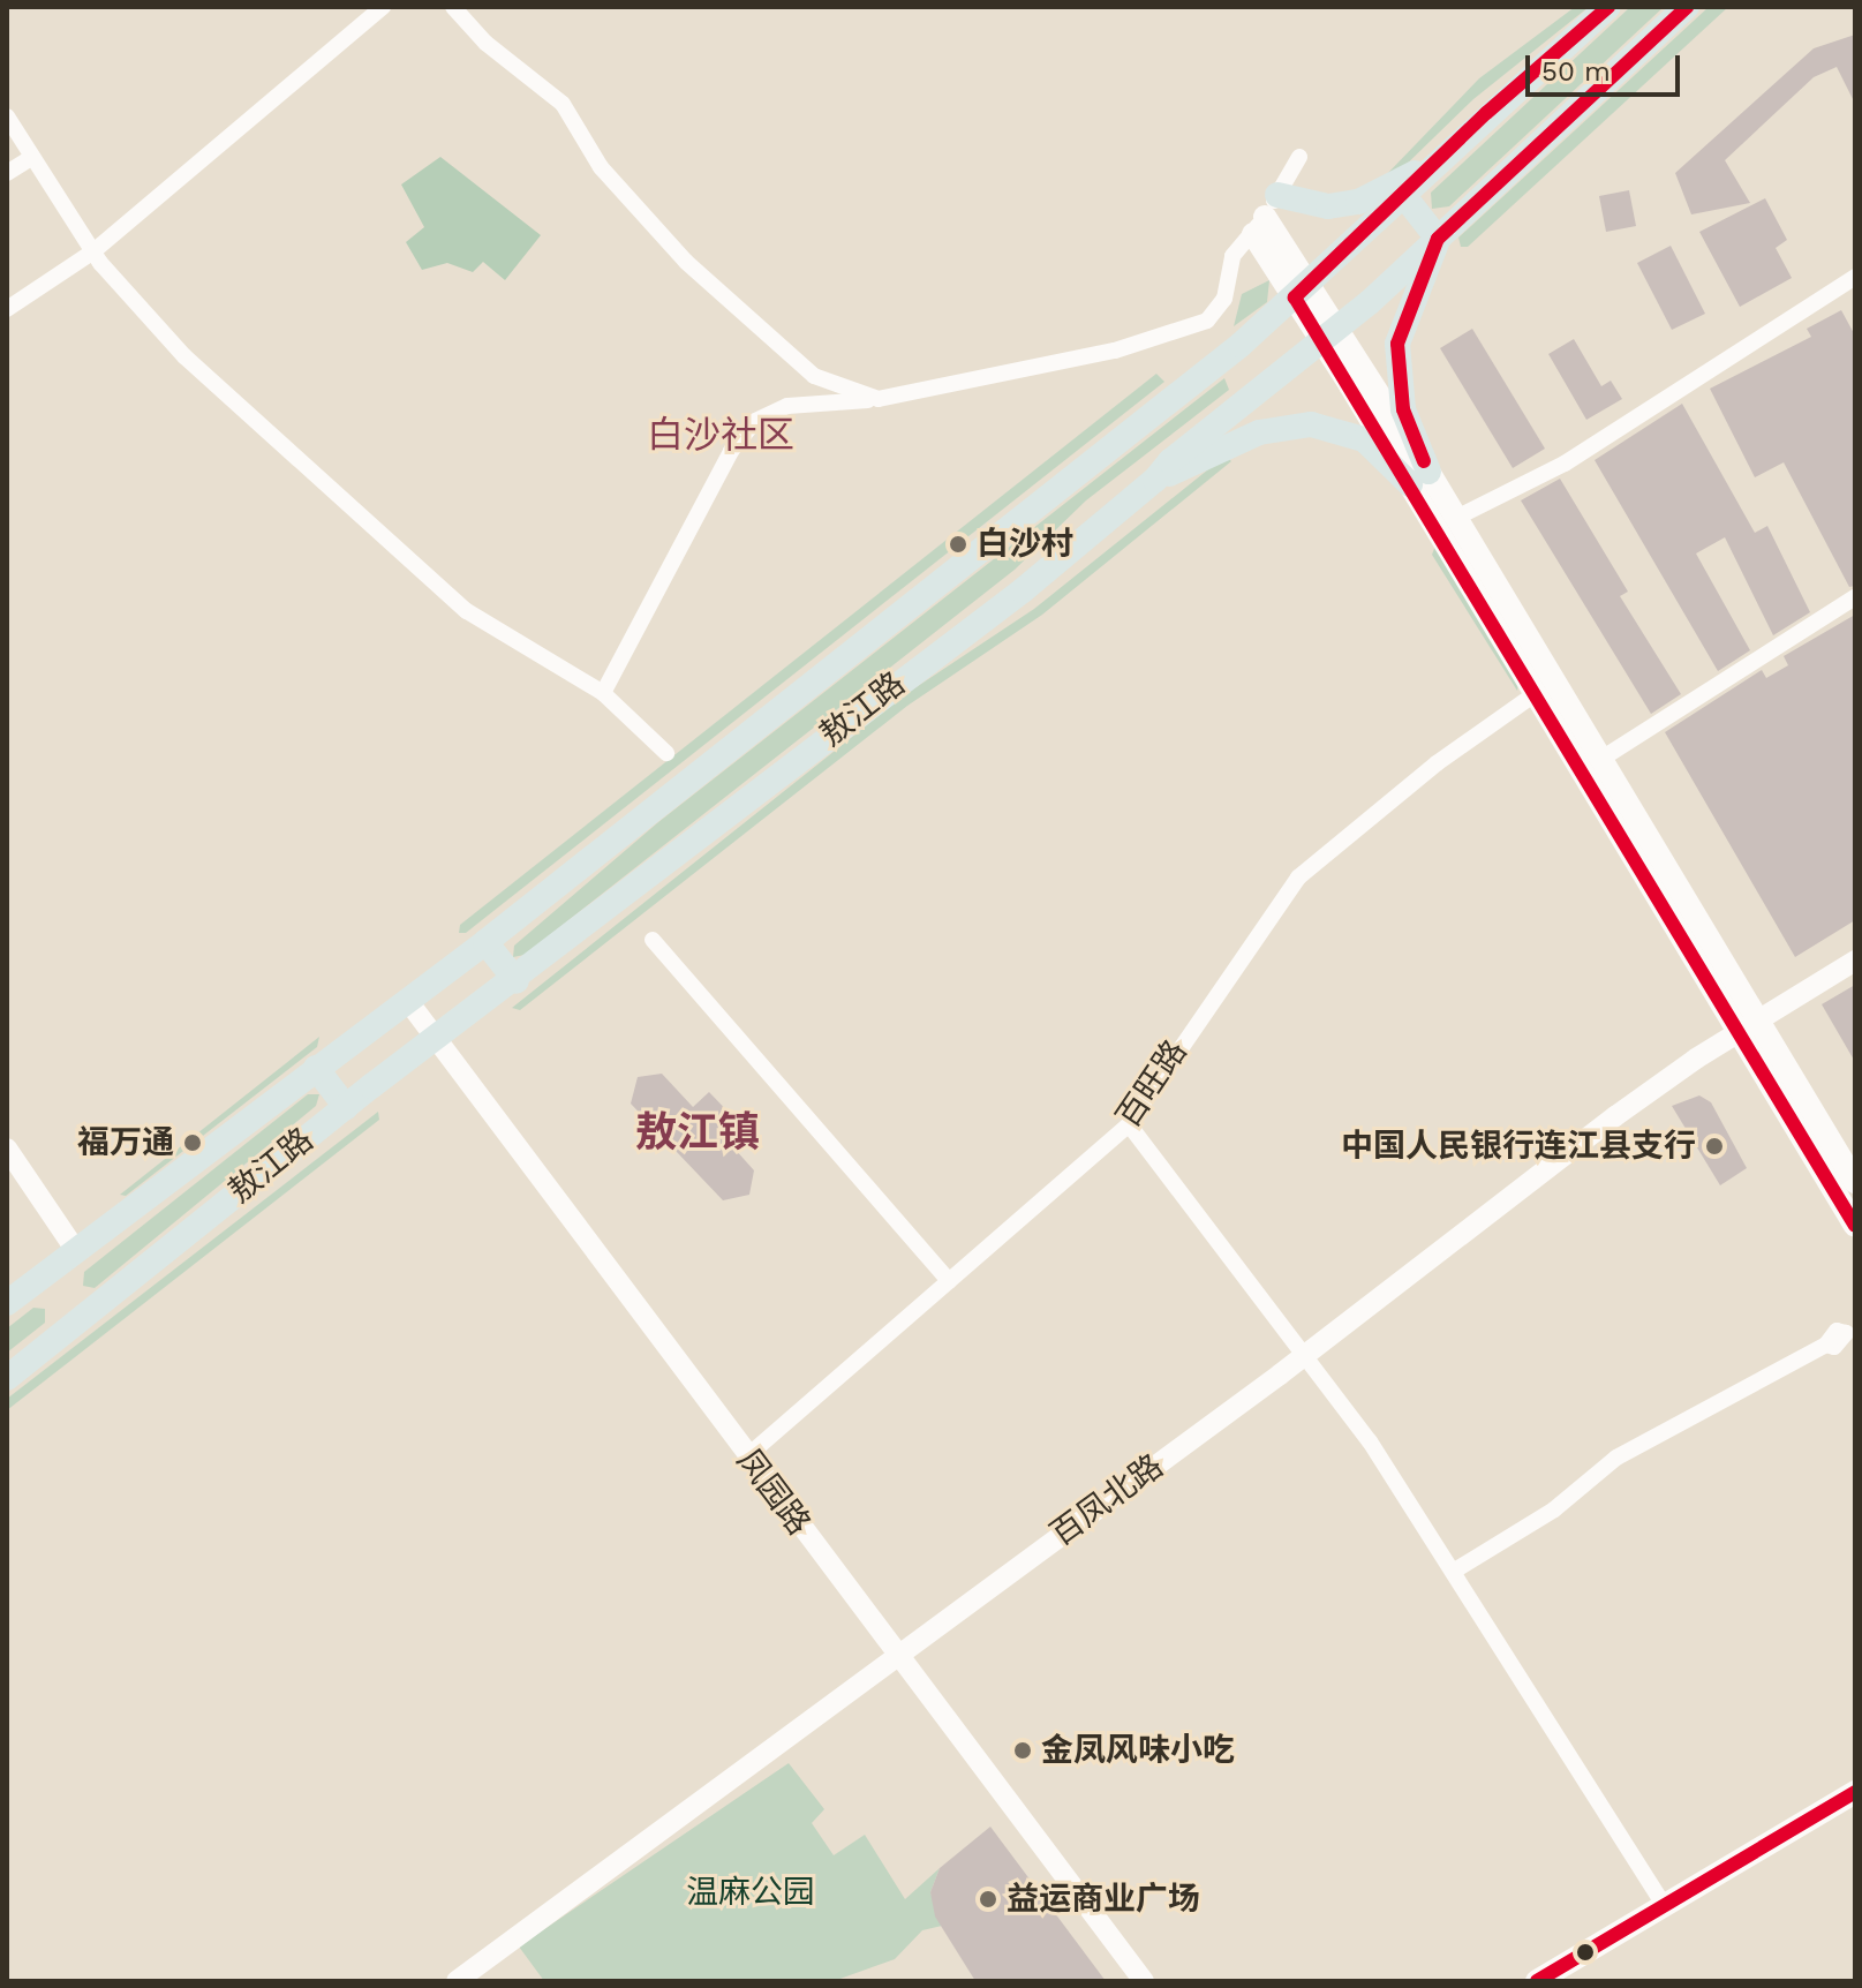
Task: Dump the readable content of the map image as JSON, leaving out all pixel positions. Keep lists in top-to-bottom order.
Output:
{
  "streets": {
    "main road": ["敖江路"],
    "street": ["百旺路", "凤园路", "百凤北路"]
  },
  "crossings": [
    ["敖江路", "凤园路"],
    ["百旺路", "凤园路"],
    ["凤园路", "百凤北路"]
  ],
  "districts": ["白沙社区", "敖江镇"],
  "parks": ["温麻公园"],
  "places": [
    "白沙村",
    "福万通",
    "中国人民银行连江县支行",
    "金凤风味小吃",
    "益运商业广场"
  ],
  "scale_bar": "50 m"
}
